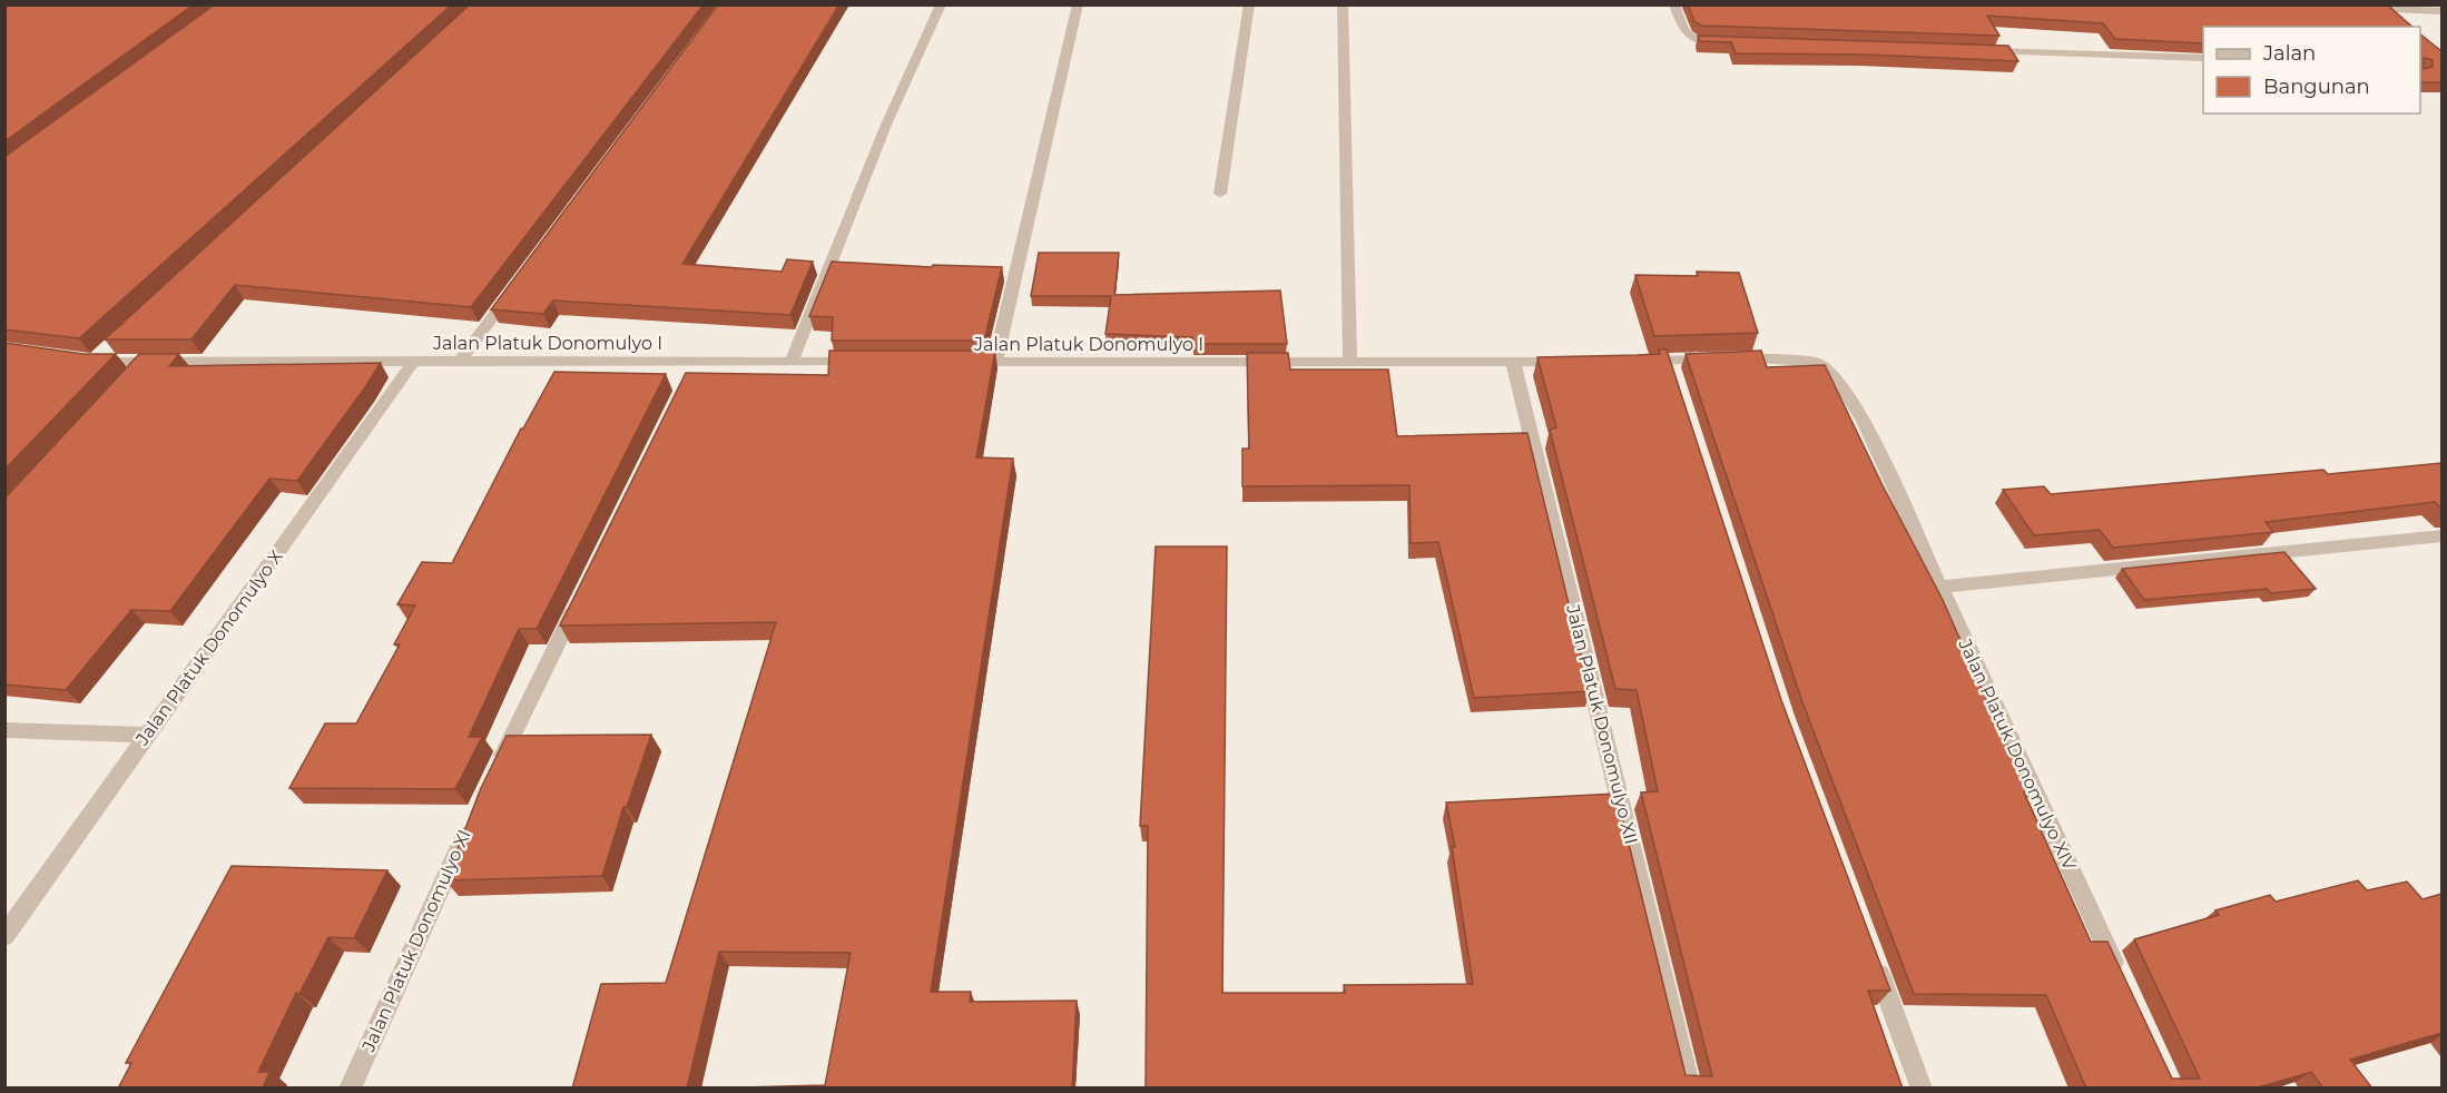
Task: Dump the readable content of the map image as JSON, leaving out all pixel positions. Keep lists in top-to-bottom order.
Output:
{
  "streets": {
    "street": [
      "Jalan Platuk Donomulyo I",
      "Jalan Platuk Donomulyo X",
      "Jalan Platuk Donomulyo XII",
      "Jalan Platuk Donomulyo XIV",
      "Jalan Platuk Donomulyo XI"
    ]
  },
  "crossings": [
    ["Jalan Platuk Donomulyo I", "Jalan Platuk Donomulyo X"],
    ["Jalan Platuk Donomulyo I", "Jalan Platuk Donomulyo XII"]
  ],
  "legend": ["Jalan", "Bangunan"]
}
